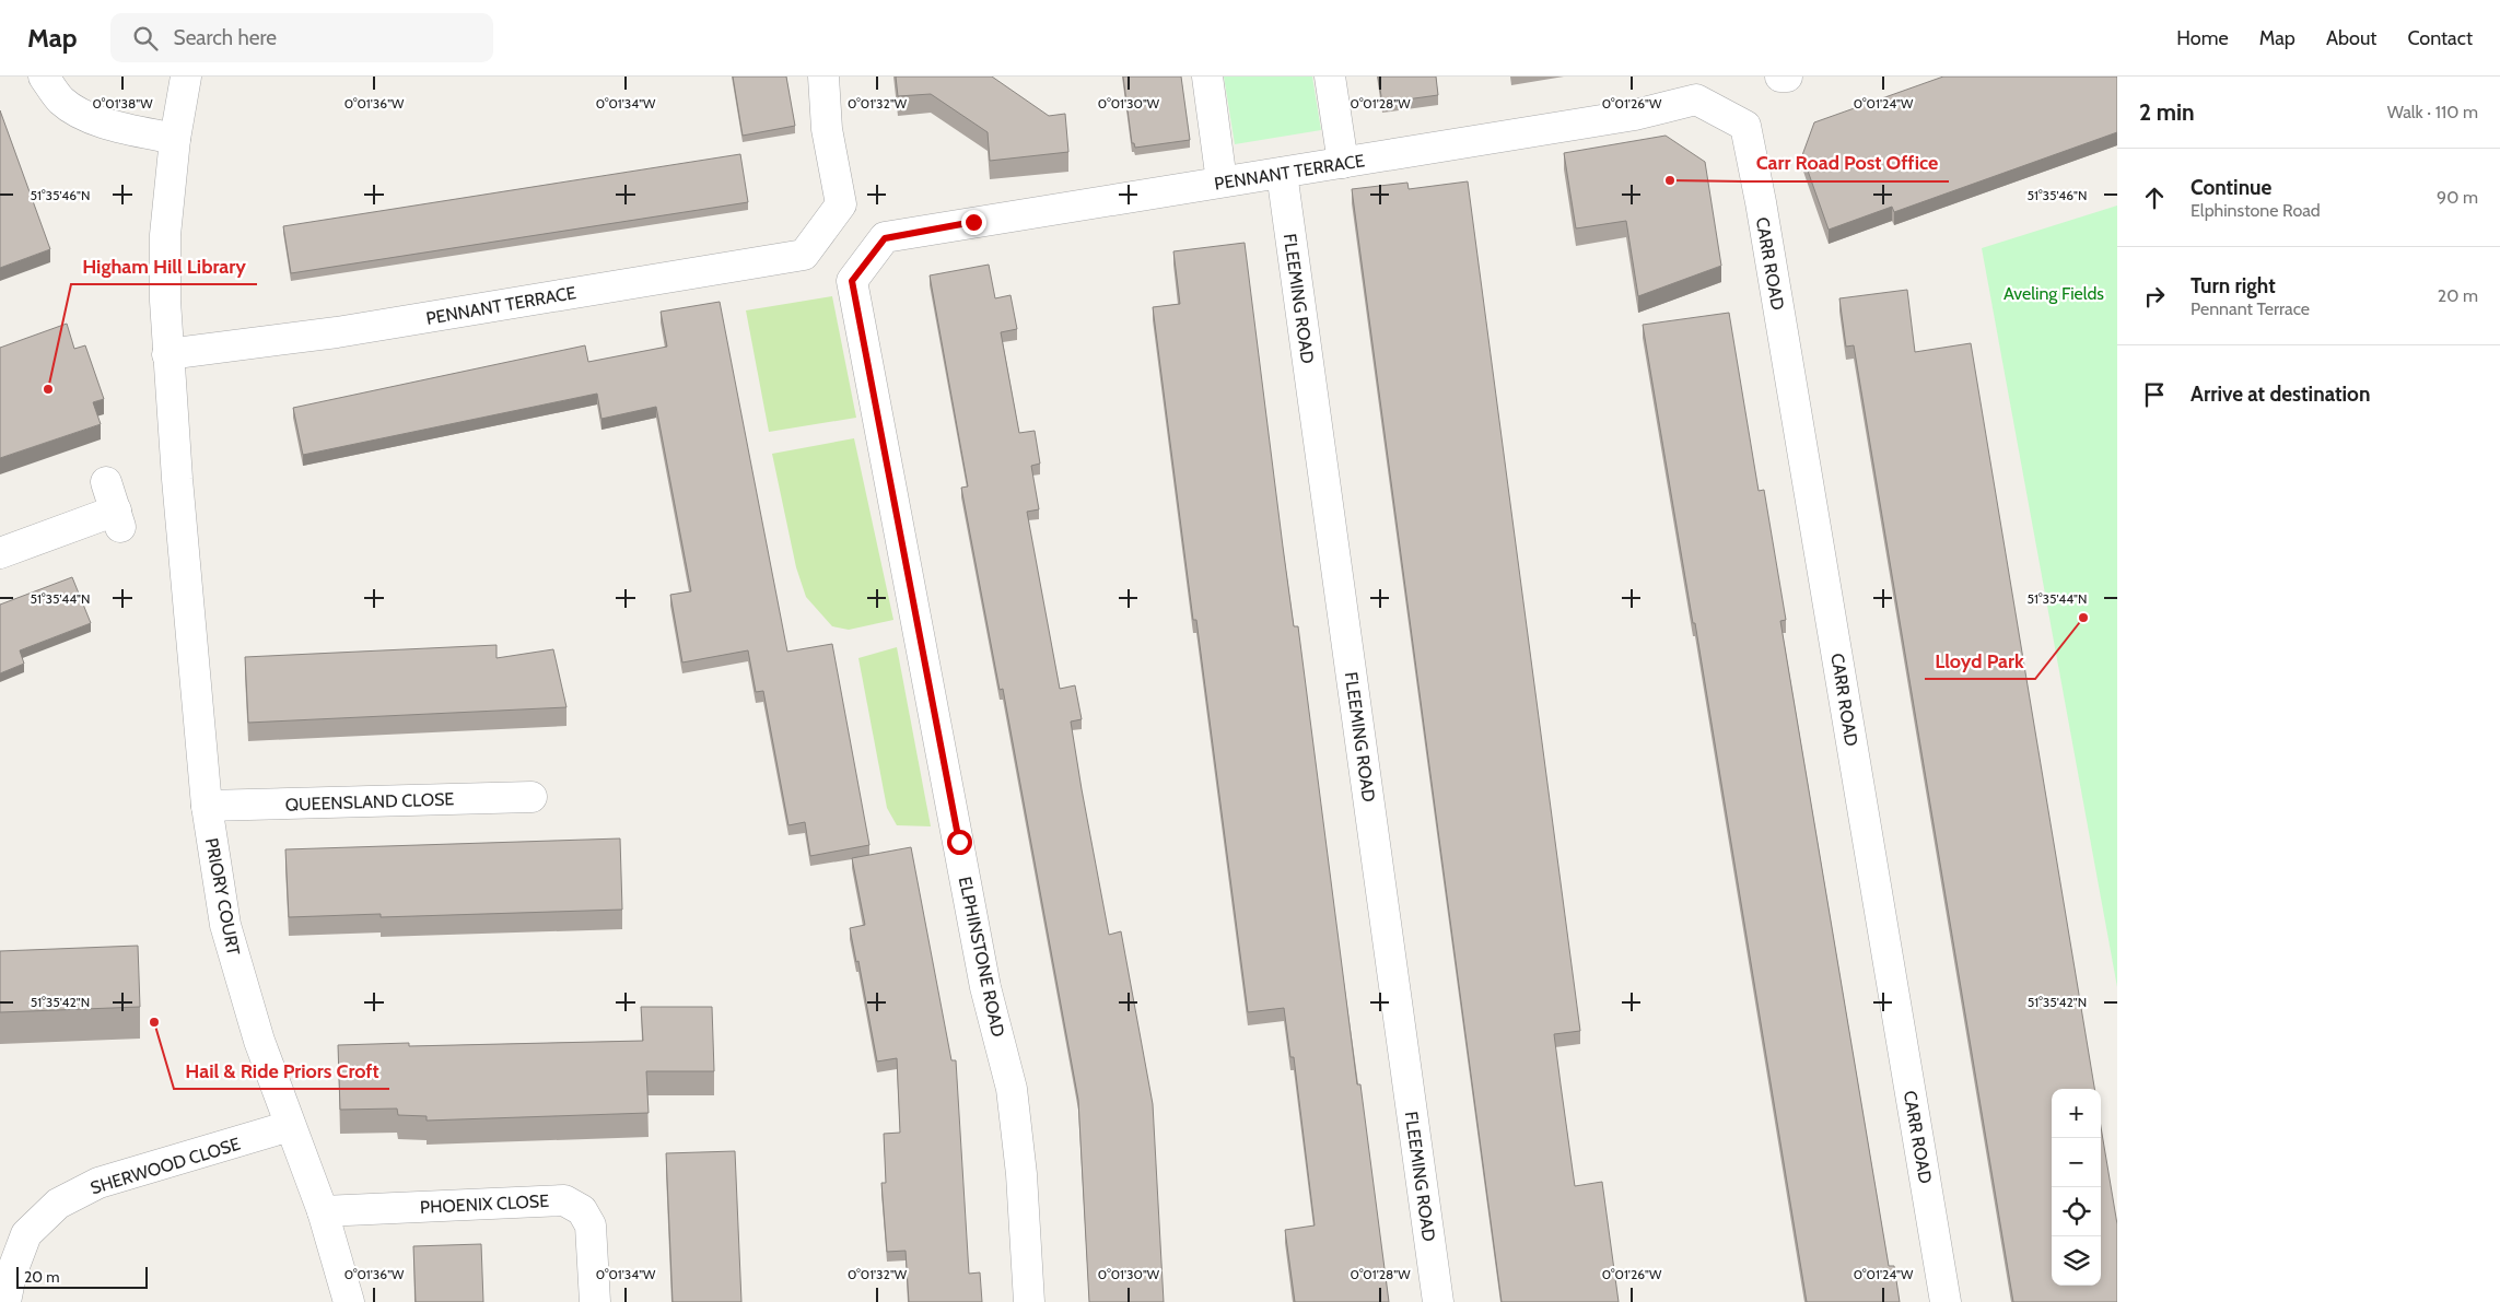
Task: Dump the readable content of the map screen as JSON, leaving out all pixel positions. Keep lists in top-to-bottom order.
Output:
{
  "streets": {
    "street": [
      "PENNANT TERRACE",
      "CARR ROAD",
      "FLEEMING ROAD",
      "QUEENSLAND CLOSE",
      "PRIORY COURT",
      "ELPHINSTONE ROAD",
      "SHERWOOD CLOSE",
      "PHOENIX CLOSE"
    ]
  },
  "crossings": [
    ["PENNANT TERRACE", "CARR ROAD"],
    ["PENNANT TERRACE", "FLEEMING ROAD"],
    ["PENNANT TERRACE", "PRIORY COURT"],
    ["PENNANT TERRACE", "ELPHINSTONE ROAD"],
    ["QUEENSLAND CLOSE", "PRIORY COURT"],
    ["PRIORY COURT", "SHERWOOD CLOSE"],
    ["PRIORY COURT", "PHOENIX CLOSE"]
  ],
  "parks": ["Aveling Fields"],
  "places": [
    "Carr Road Post Office",
    "Higham Hill Library",
    "Lloyd Park",
    "Hail & Ride Priors Croft"
  ],
  "scale_bar": "20 m",
  "page": {
    "header": "Map",
    "search": "Search here",
    "nav": [
      "Home",
      "Map",
      "About",
      "Contact"
    ],
    "heading": ["2 min", "Walk · 110 m"],
    "list": [
      ["Continue", "Elphinstone Road", "90 m"],
      ["Turn right", "Pennant Terrace", "20 m"],
      "Arrive at destination"
    ],
    "map_buttons": ["+", "−"],
    "scale": "20 m"
  },
  "coordinates": [
    "0°01'38\"W",
    "0°01'36\"W",
    "0°01'34\"W",
    "0°01'32\"W",
    "0°01'30\"W",
    "0°01'28\"W",
    "0°01'26\"W",
    "0°01'24\"W",
    "51°35'46\"N",
    "51°35'44\"N",
    "51°35'42\"N"
  ]
}
